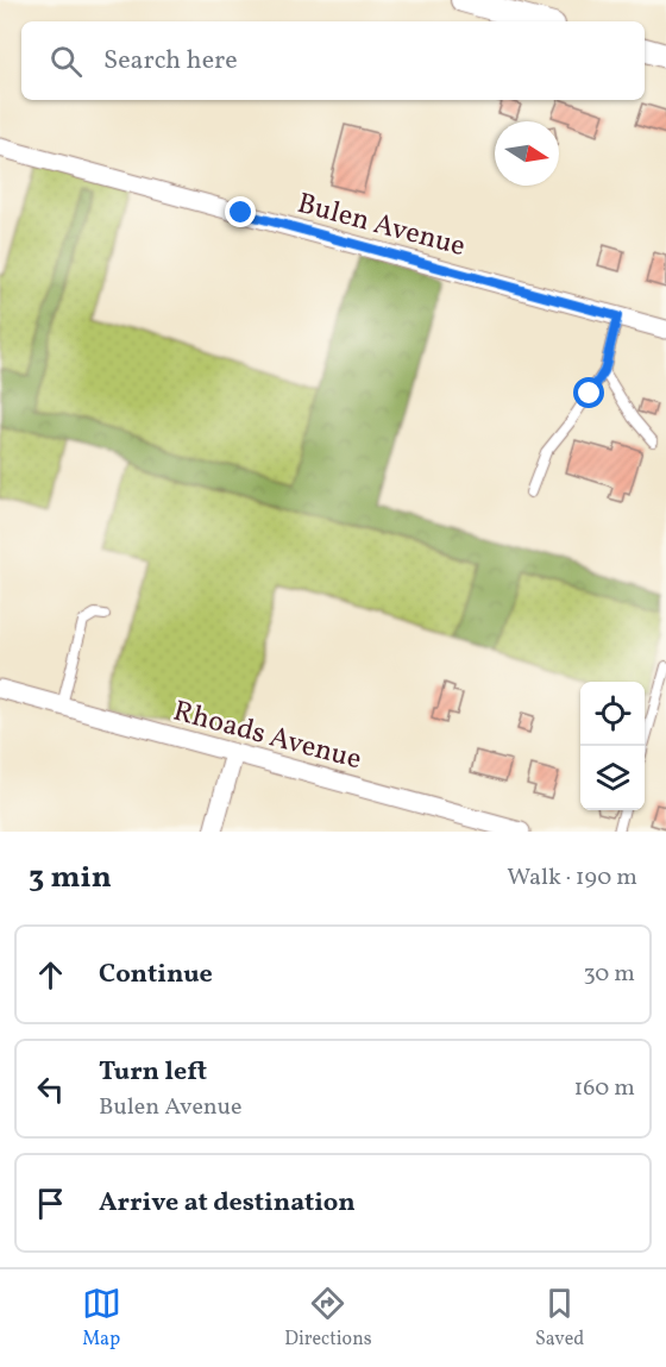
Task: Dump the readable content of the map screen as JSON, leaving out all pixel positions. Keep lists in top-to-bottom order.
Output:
{
  "streets": {
    "street": ["Bulen Avenue", "Rhoads Avenue"]
  },
  "north": "right",
  "page": {
    "search": "Search here",
    "heading": ["3 min", "Walk · 190 m"],
    "list": [
      ["Continue", "30 m"],
      ["Turn left", "Bulen Avenue", "160 m"],
      "Arrive at destination"
    ],
    "nav": ["Map", "Directions", "Saved"]
  }
}
